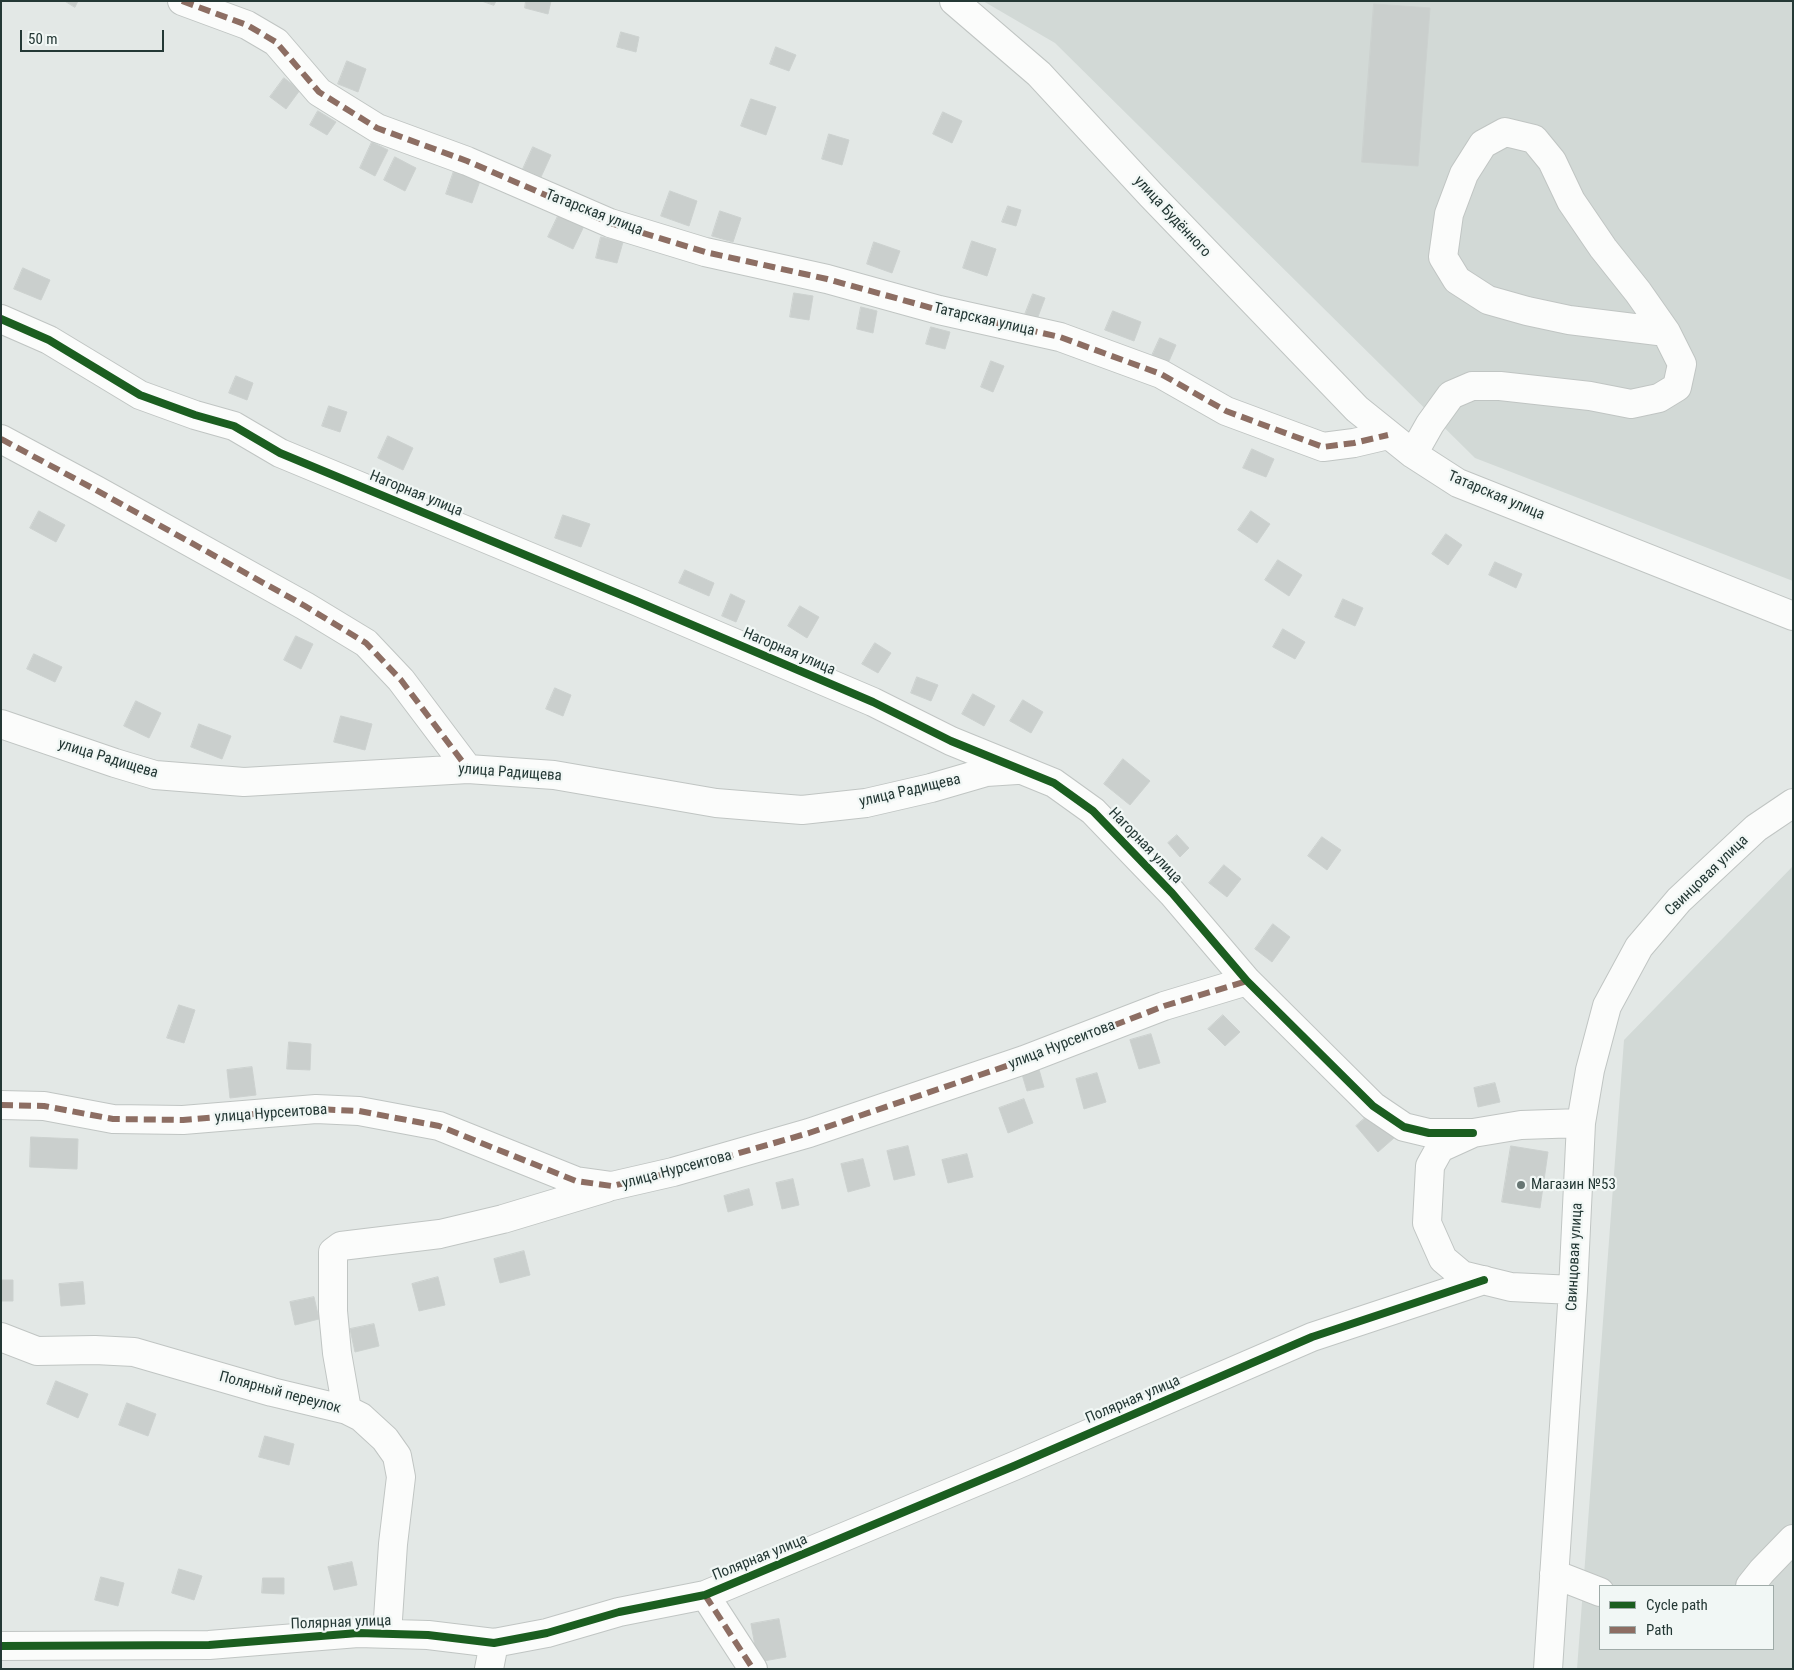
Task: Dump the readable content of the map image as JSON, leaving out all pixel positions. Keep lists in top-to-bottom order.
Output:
{
  "streets": {
    "street": [
      "Татарская улица",
      "улица Будённого",
      "Нагорная улица",
      "улица Радищева",
      "Свинцовая улица",
      "улица Нурсеитова",
      "Полярный переулок",
      "Полярная улица"
    ]
  },
  "crossings": [
    ["Татарская улица", "улица Будённого"],
    ["Нагорная улица", "улица Радищева"],
    ["Нагорная улица", "улица Нурсеитова"],
    ["Полярный переулок", "Полярная улица"]
  ],
  "places": ["Магазин №53"],
  "legend": ["Cycle path", "Path"],
  "scale_bar": "50 m"
}
